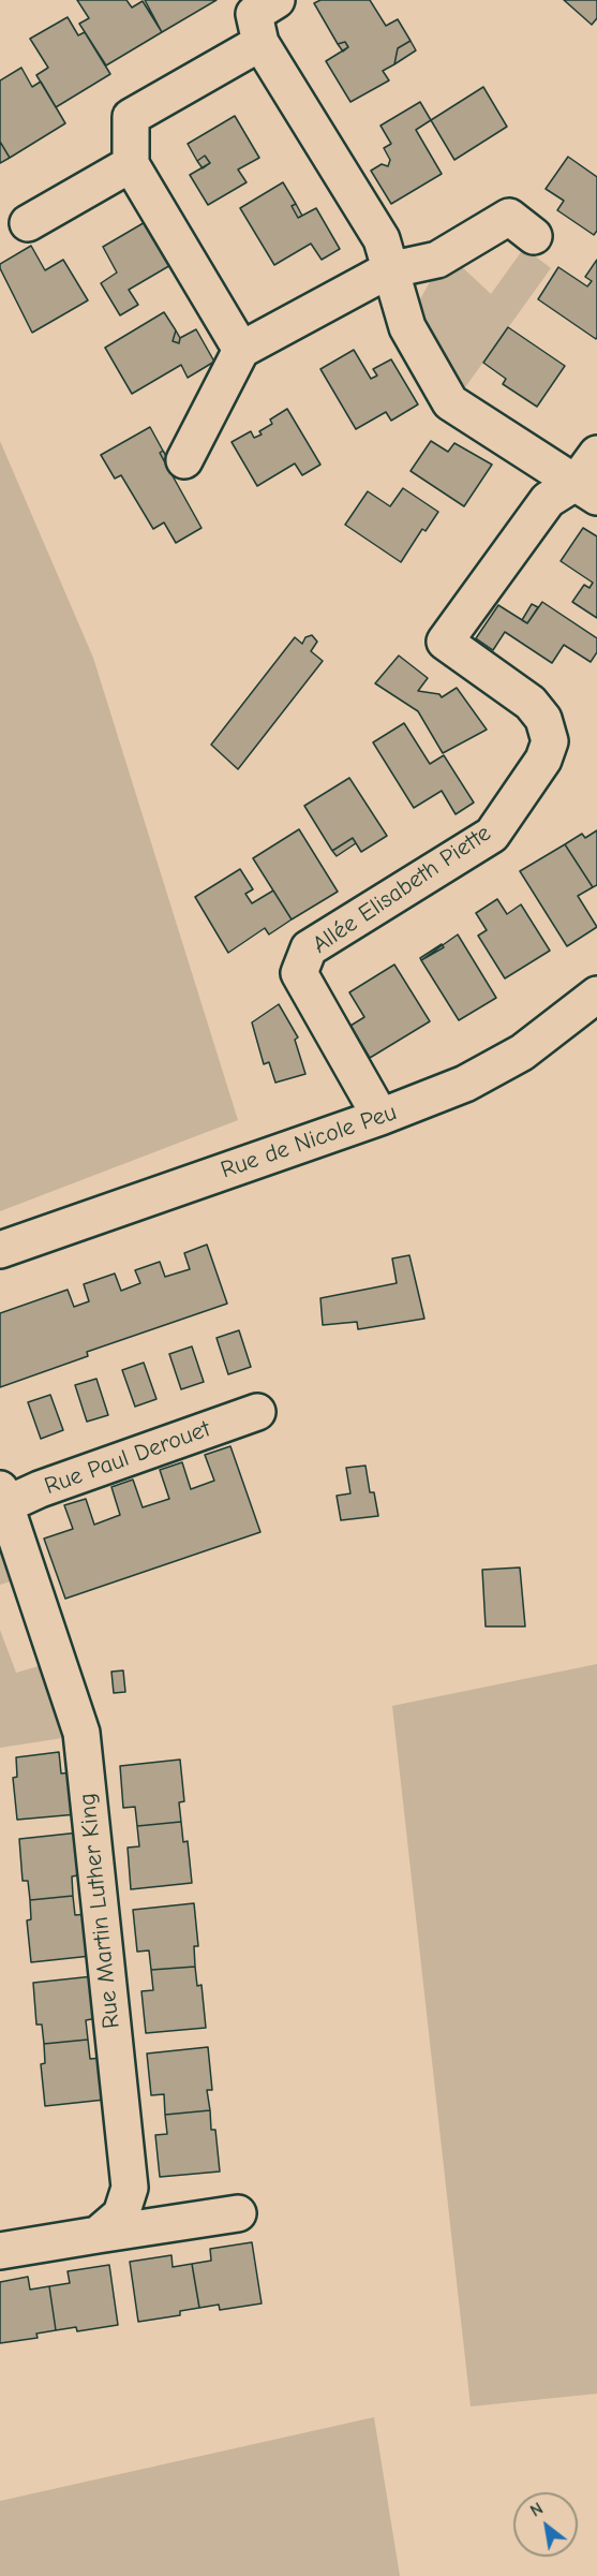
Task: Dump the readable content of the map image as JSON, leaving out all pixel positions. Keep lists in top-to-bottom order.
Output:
{
  "streets": {
    "street": [
      "Allée Elisabeth Piette",
      "Rue de Nicole Peu",
      "Rue Paul Derouet",
      "Rue Martin Luther King"
    ]
  },
  "crossings": [
    ["Allée Elisabeth Piette", "Rue de Nicole Peu"],
    ["Rue Paul Derouet", "Rue Martin Luther King"]
  ],
  "north": "top left"
}
